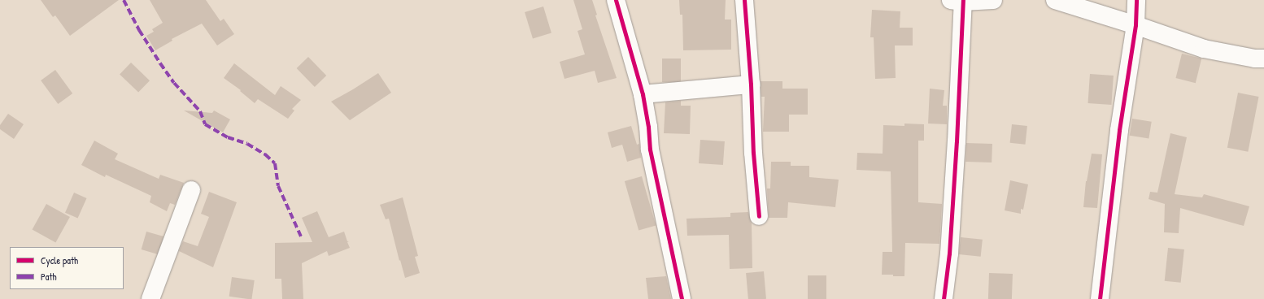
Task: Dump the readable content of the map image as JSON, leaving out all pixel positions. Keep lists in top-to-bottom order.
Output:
{
  "legend": ["Cycle path", "Path"]
}
